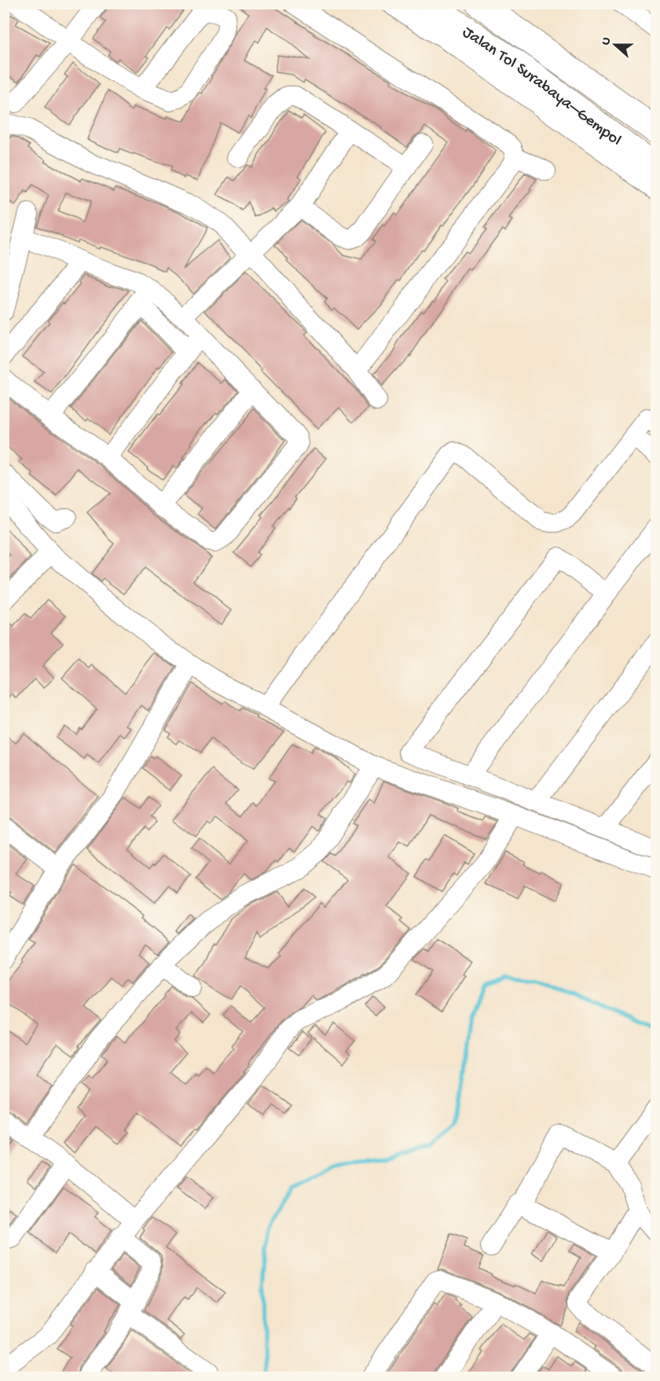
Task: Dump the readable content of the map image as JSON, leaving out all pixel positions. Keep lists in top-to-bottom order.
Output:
{
  "streets": {
    "highway": ["Jalan Tol Surabaya–Gempol"]
  },
  "north": "left"
}
